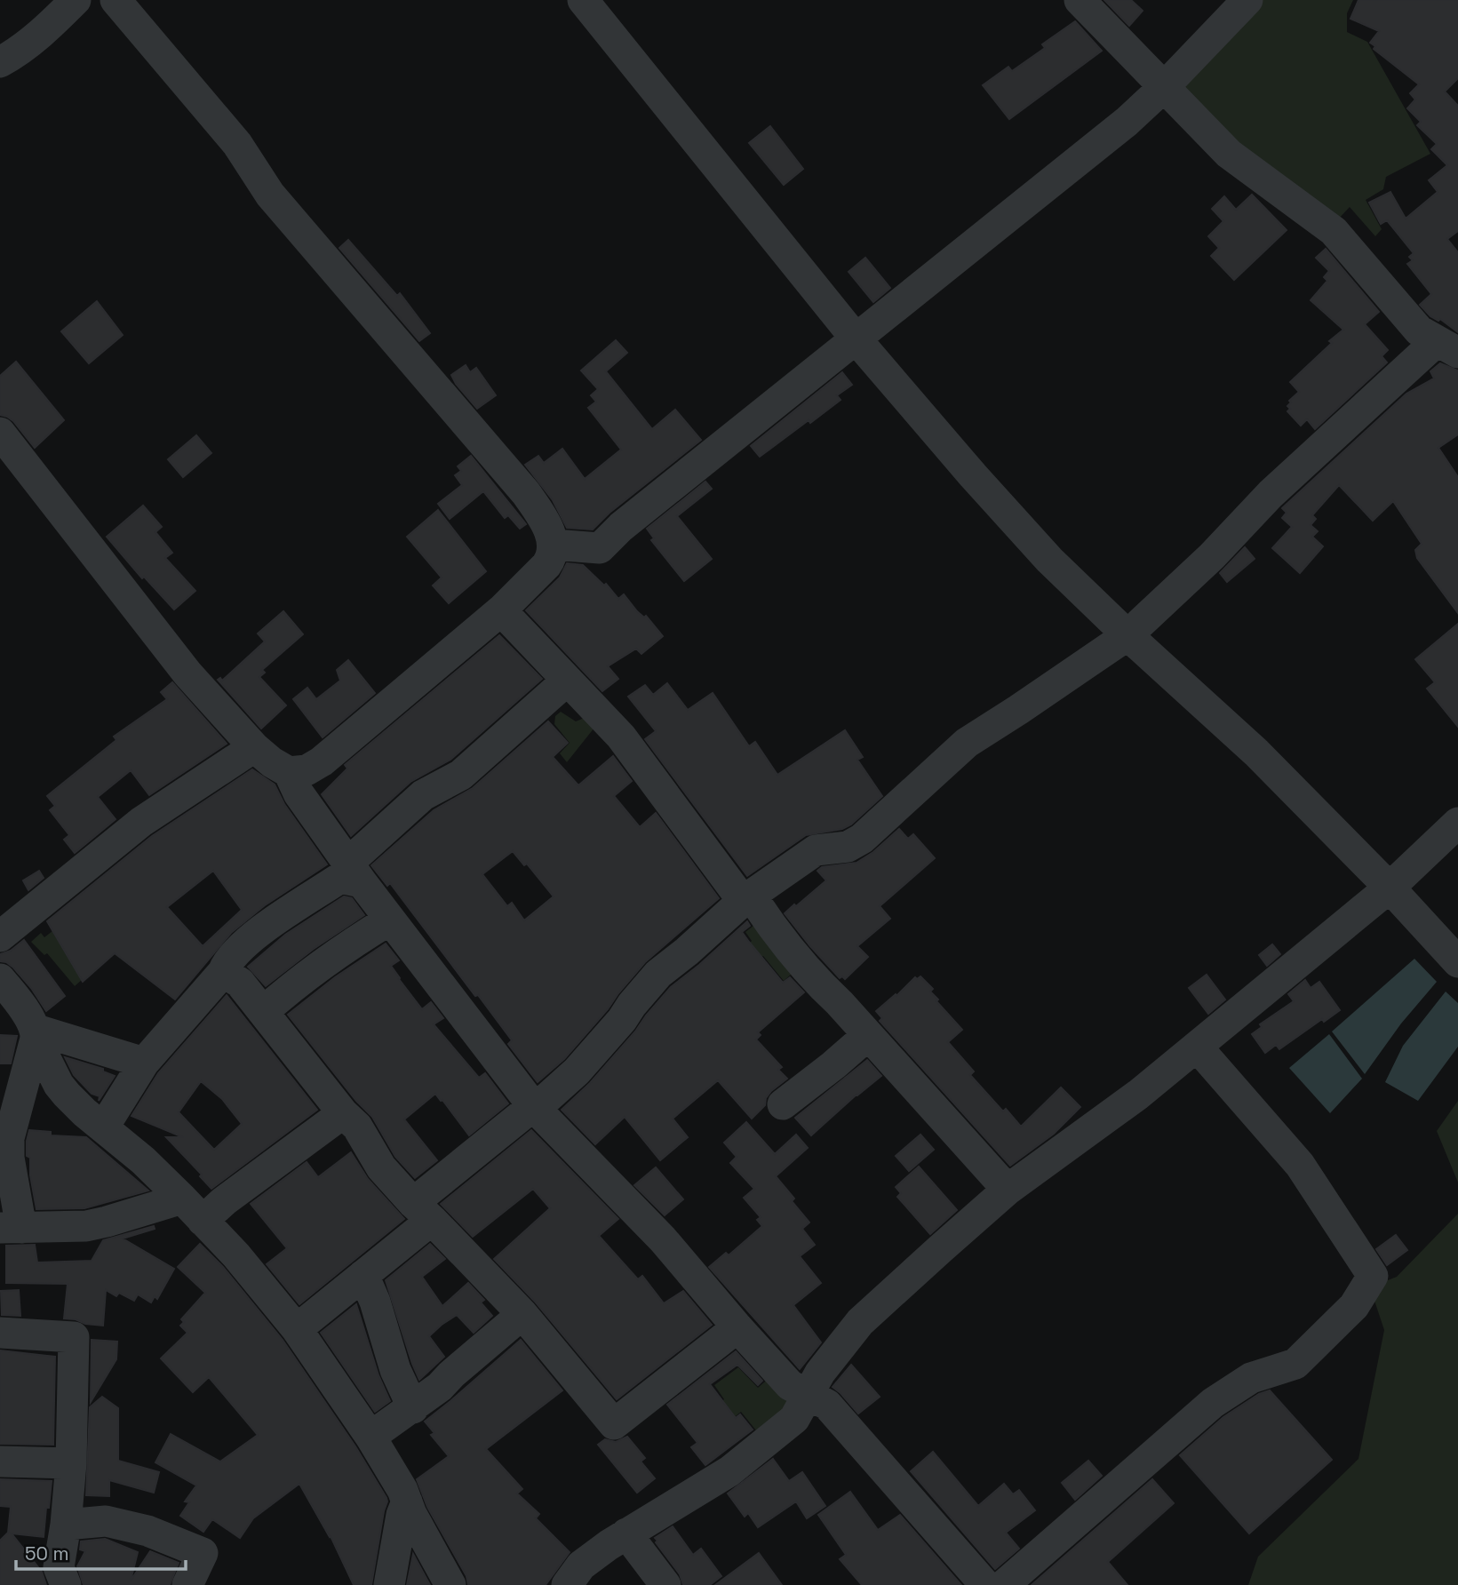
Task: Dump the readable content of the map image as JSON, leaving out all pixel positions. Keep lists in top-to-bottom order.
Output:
{
  "scale_bar": "50 m"
}
